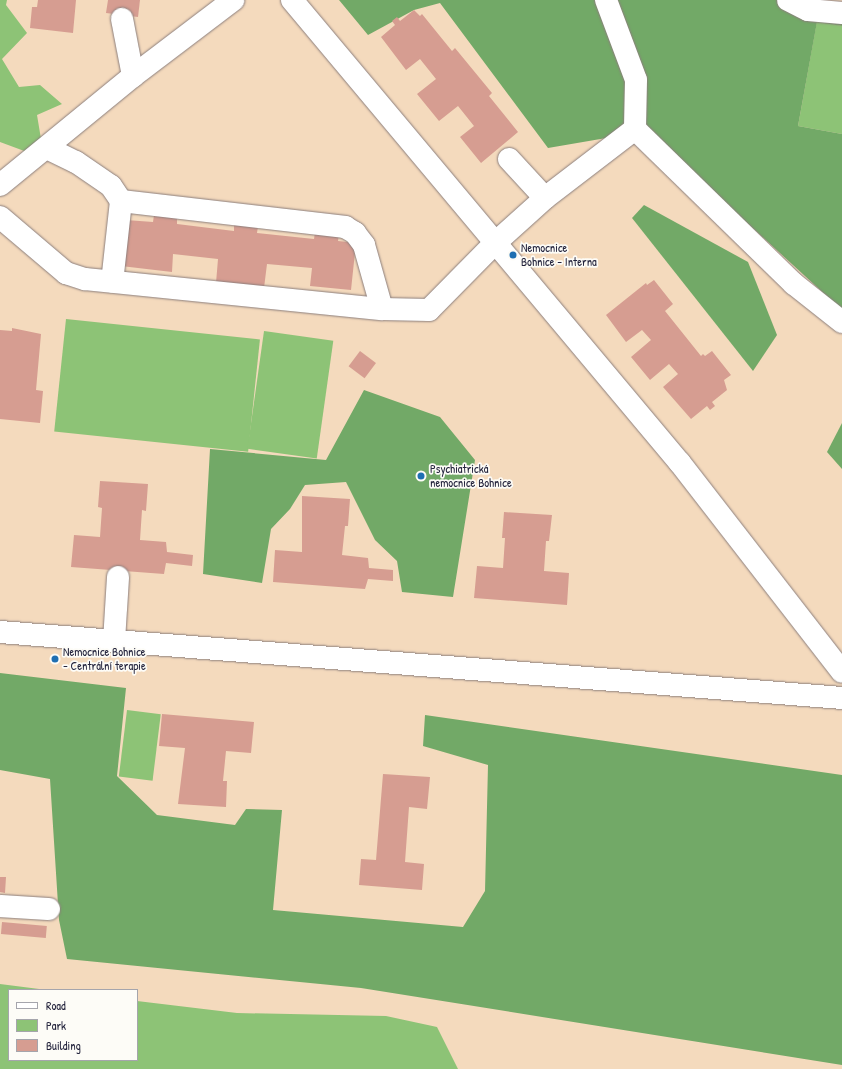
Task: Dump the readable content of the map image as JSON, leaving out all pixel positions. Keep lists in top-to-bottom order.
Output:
{
  "places": ["Nemocnice Bohnice - Interna", "Psychiatrická nemocnice Bohnice", "Nemocnice Bohnice - Centrální terapie"],
  "legend": ["Road", "Park", "Building"]
}
